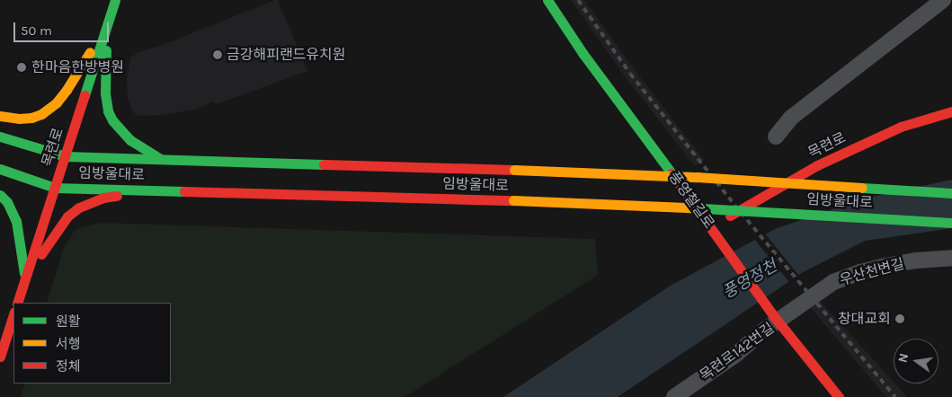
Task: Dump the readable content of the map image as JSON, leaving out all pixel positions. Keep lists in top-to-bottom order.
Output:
{
  "streets": {
    "main road": ["목련로", "임방울대로", "풍영철길로"],
    "street": ["우산천변길", "목련로142번길"]
  },
  "crossings": [
    ["목련로", "임방울대로"],
    ["목련로", "풍영철길로"],
    ["풍영철길로", "우산천변길"],
    ["풍영철길로", "목련로142번길"],
    ["우산천변길", "목련로142번길"]
  ],
  "water": ["풍영정천"],
  "places": ["금강해피랜드유치원", "한마음한방병원", "창대교회"],
  "legend": ["원활", "서행", "정체"],
  "scale_bar": "50 m",
  "north": "left"
}
